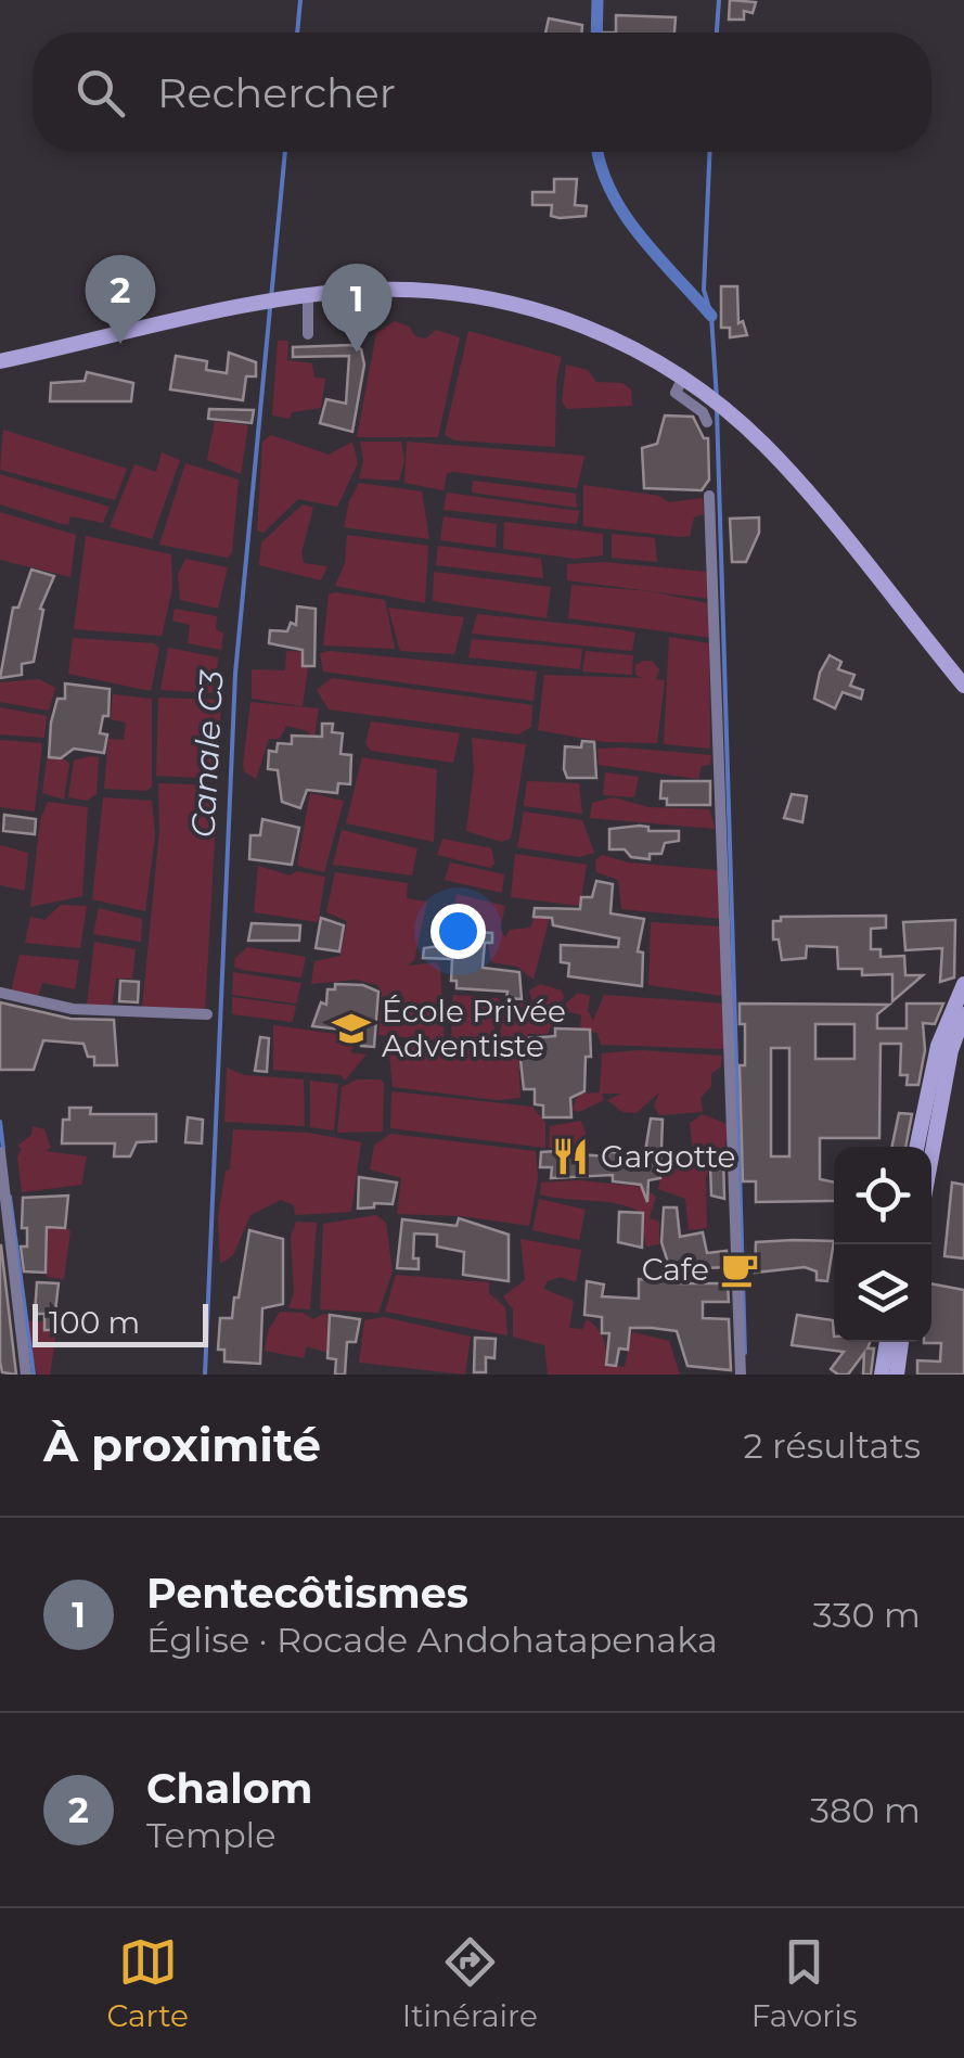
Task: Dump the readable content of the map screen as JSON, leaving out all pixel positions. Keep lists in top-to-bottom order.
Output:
{
  "water": ["Canale C3"],
  "places": {
    "school or university": ["École Privée Adventiste"],
    "restaurant": ["Gargotte"],
    "cafe": ["Cafe"]
  },
  "scale_bar": "100 m",
  "page": {
    "search": "Rechercher",
    "pins": ["2", "1"],
    "scale": "100 m",
    "heading": ["À proximité", "2 résultats"],
    "list": [
      {
        "mark": "1",
        "name": "Pentecôtismes",
        "note": "Église · Rocade Andohatapenaka",
        "value": "330 m"
      },
      {
        "mark": "2",
        "name": "Chalom",
        "note": "Temple",
        "value": "380 m"
      }
    ],
    "nav": ["Carte", "Itinéraire", "Favoris"]
  }
}
